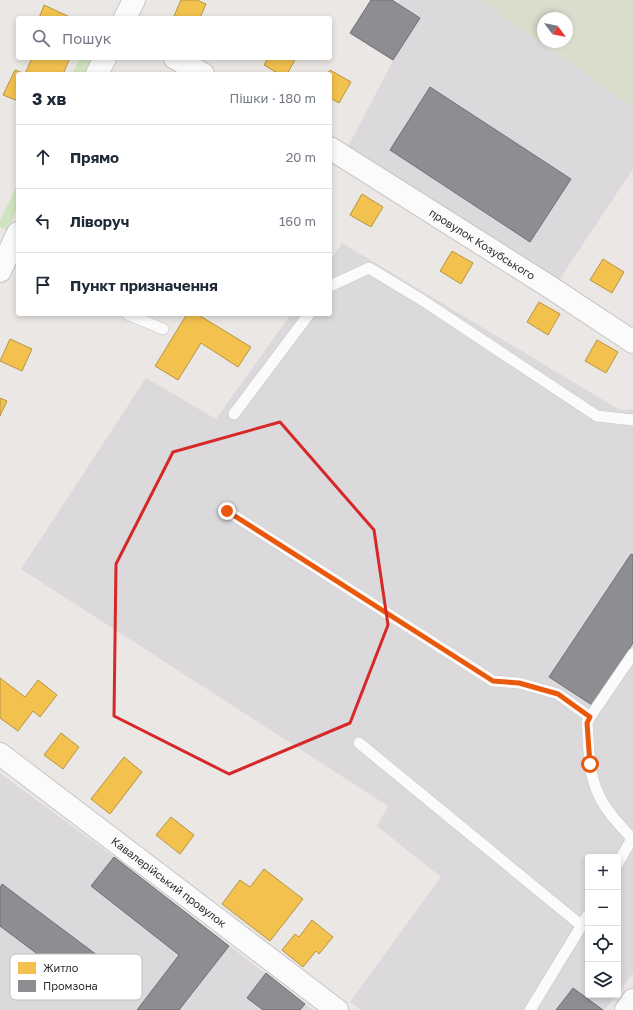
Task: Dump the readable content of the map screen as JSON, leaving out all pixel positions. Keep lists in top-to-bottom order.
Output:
{
  "streets": {
    "street": ["провулок Козубського", "Кавалерійський провулок"]
  },
  "legend": ["Житло", "Промзона"],
  "north": "bottom right",
  "page": {
    "search": "Пошук",
    "heading": ["3 хв", "Пішки · 180 m"],
    "list": [
      ["Прямо", "20 m"],
      ["Ліворуч", "160 m"],
      "Пункт призначення"
    ],
    "map_buttons": ["+", "−"]
  }
}
